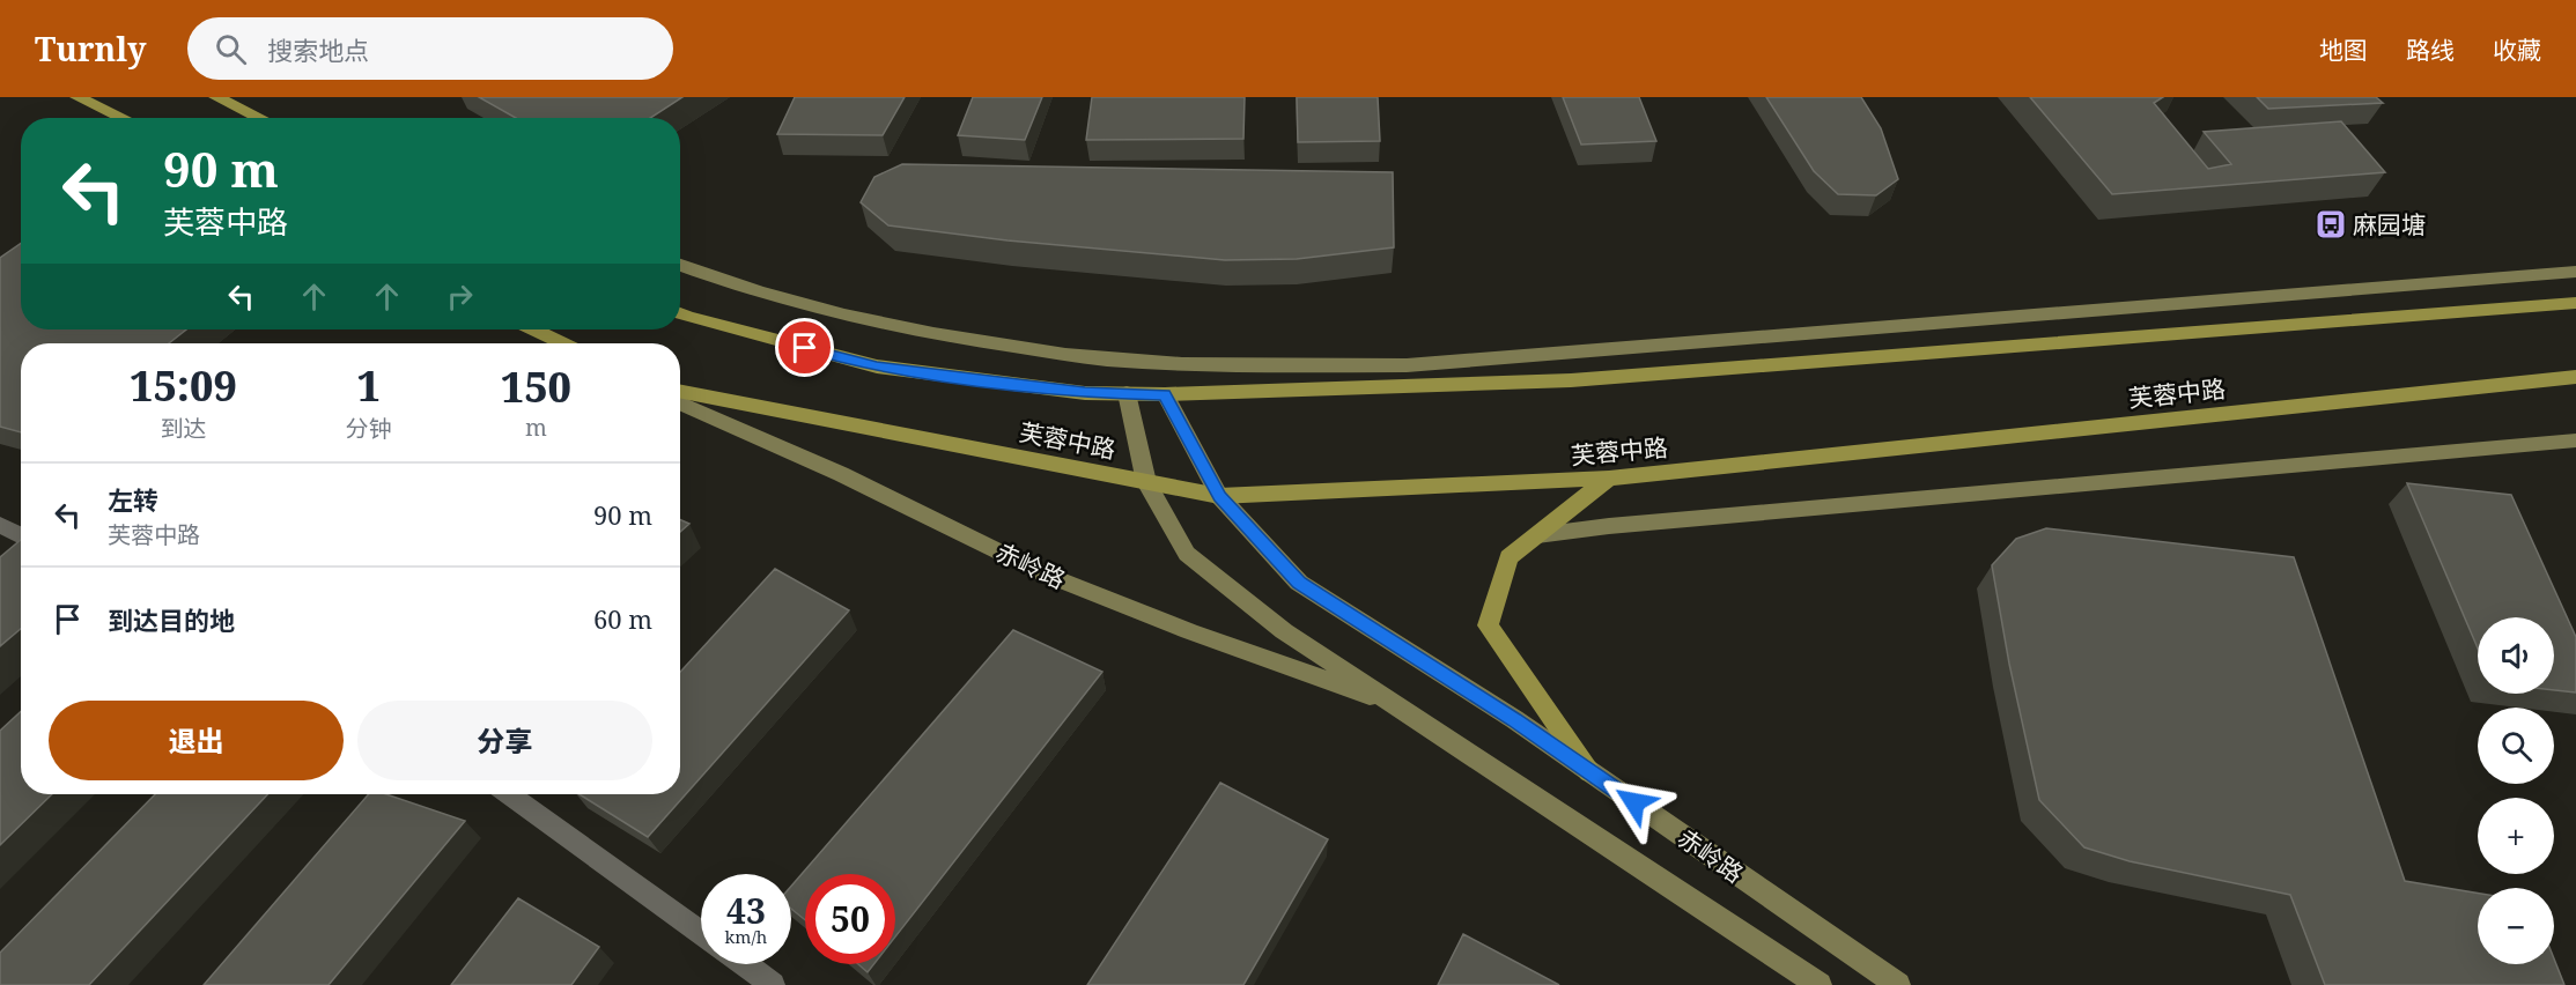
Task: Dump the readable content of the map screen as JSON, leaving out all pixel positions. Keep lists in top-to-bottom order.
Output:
{
  "streets": {
    "main road": ["芙蓉中路"],
    "street": ["赤岭路"]
  },
  "crossings": [
    ["芙蓉中路", "赤岭路"]
  ],
  "places": {
    "bus stop": ["麻园塘"]
  },
  "page": {
    "header": "Turnly",
    "search": "搜索地点",
    "nav": ["地图", "路线", "收藏"],
    "turn": ["90 m", "芙蓉中路"],
    "eta": [
      "15:09",
      "到达",
      "1",
      "分钟",
      "150",
      "m"
    ],
    "list": [
      {
        "name": "左转",
        "note": "芙蓉中路",
        "value": "90 m"
      },
      {
        "name": "到达目的地",
        "value": "60 m"
      }
    ],
    "map_buttons": ["+", "−"],
    "buttons": ["退出", "分享"],
    "speed": "43 km/h",
    "limit": "50"
  }
}
